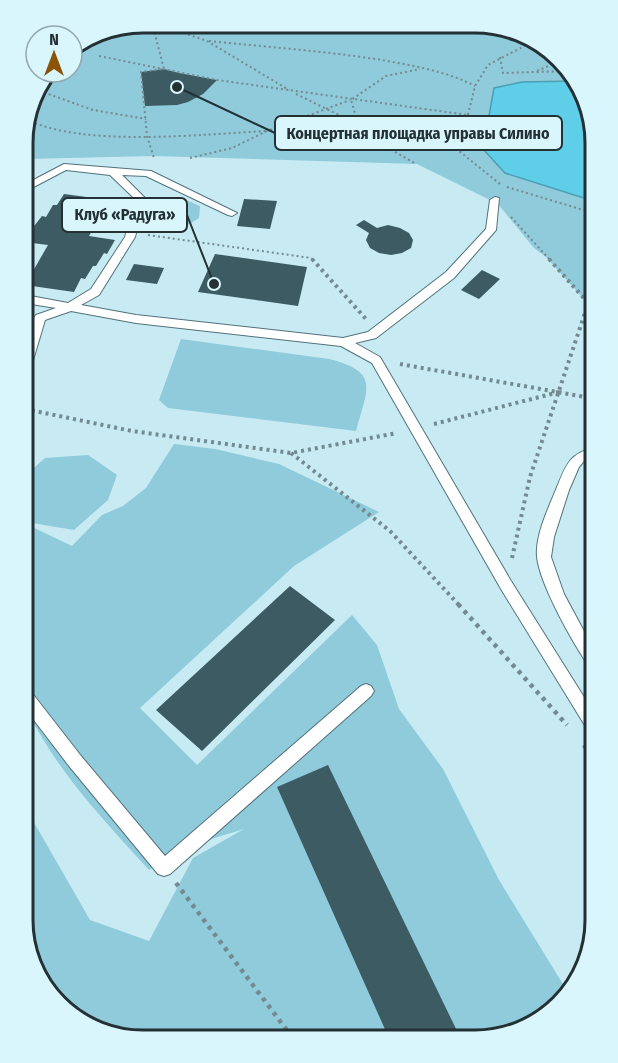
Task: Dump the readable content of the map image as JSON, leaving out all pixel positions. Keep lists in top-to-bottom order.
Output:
{
  "places": ["Концертная площадка управы Силино", "Клуб «Радуга»"],
  "north": "top"
}
